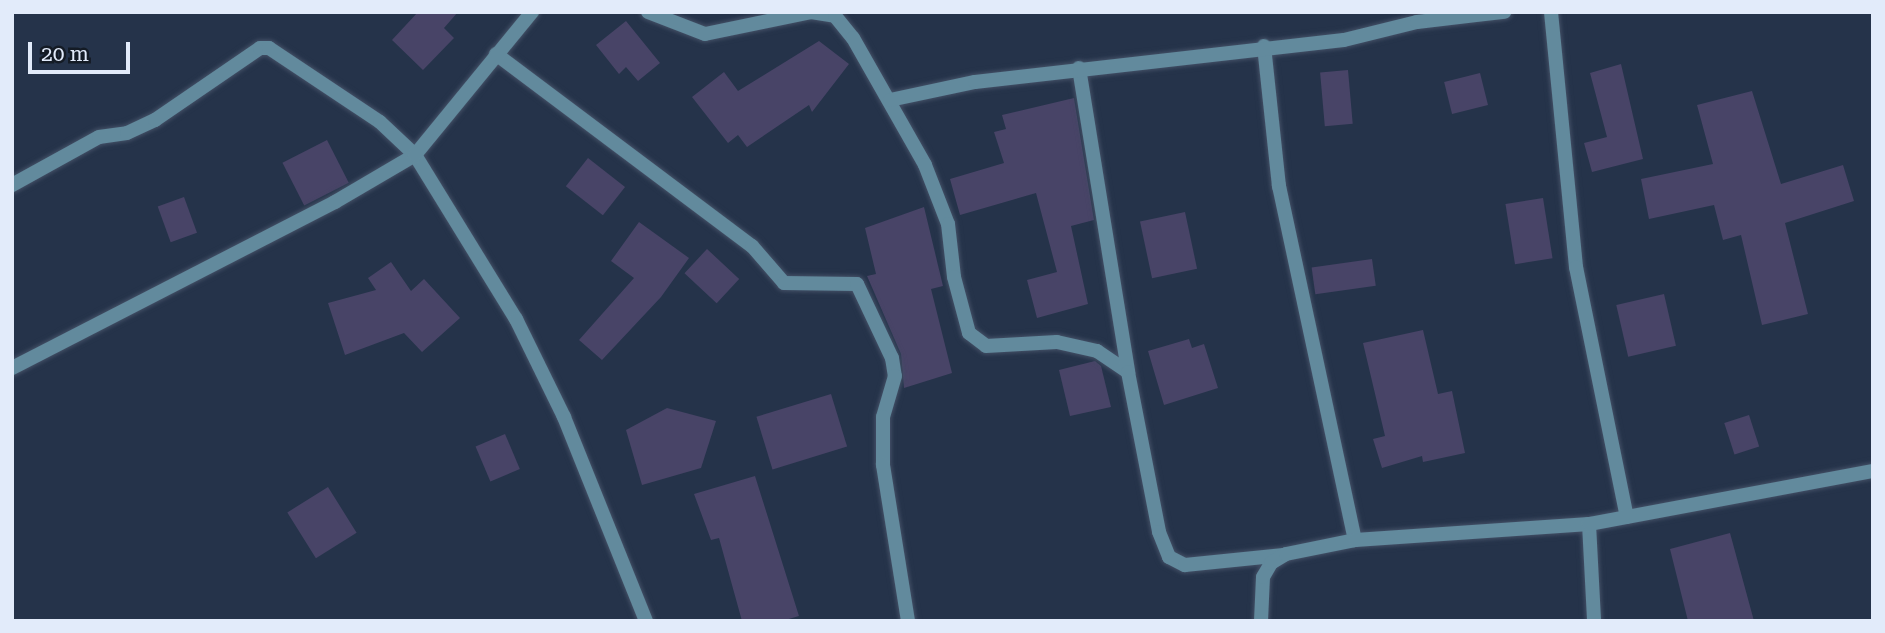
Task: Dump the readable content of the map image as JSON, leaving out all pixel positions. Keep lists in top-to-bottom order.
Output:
{
  "scale_bar": "20 m"
}
